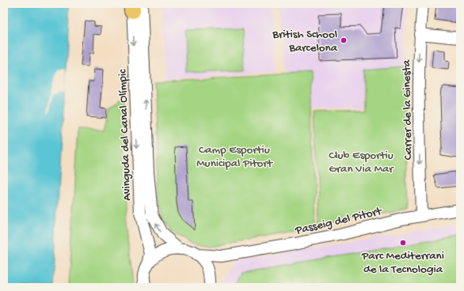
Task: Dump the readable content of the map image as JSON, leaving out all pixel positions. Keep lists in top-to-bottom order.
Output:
{
  "streets": {
    "street": ["Carrer de la Ginesta", "Avinguda del Canal Olímpic", "Passeig del Pitort"]
  },
  "crossings": [
    ["Carrer de la Ginesta", "Passeig del Pitort"]
  ],
  "one_way": ["Carrer de la Ginesta"],
  "parks": ["Camp Esportiu Municipal Pitort", "Club Esportiu Gran Via Mar"],
  "places": ["British School Barcelona", "Parc Mediterrani de la Tecnologia"]
}
